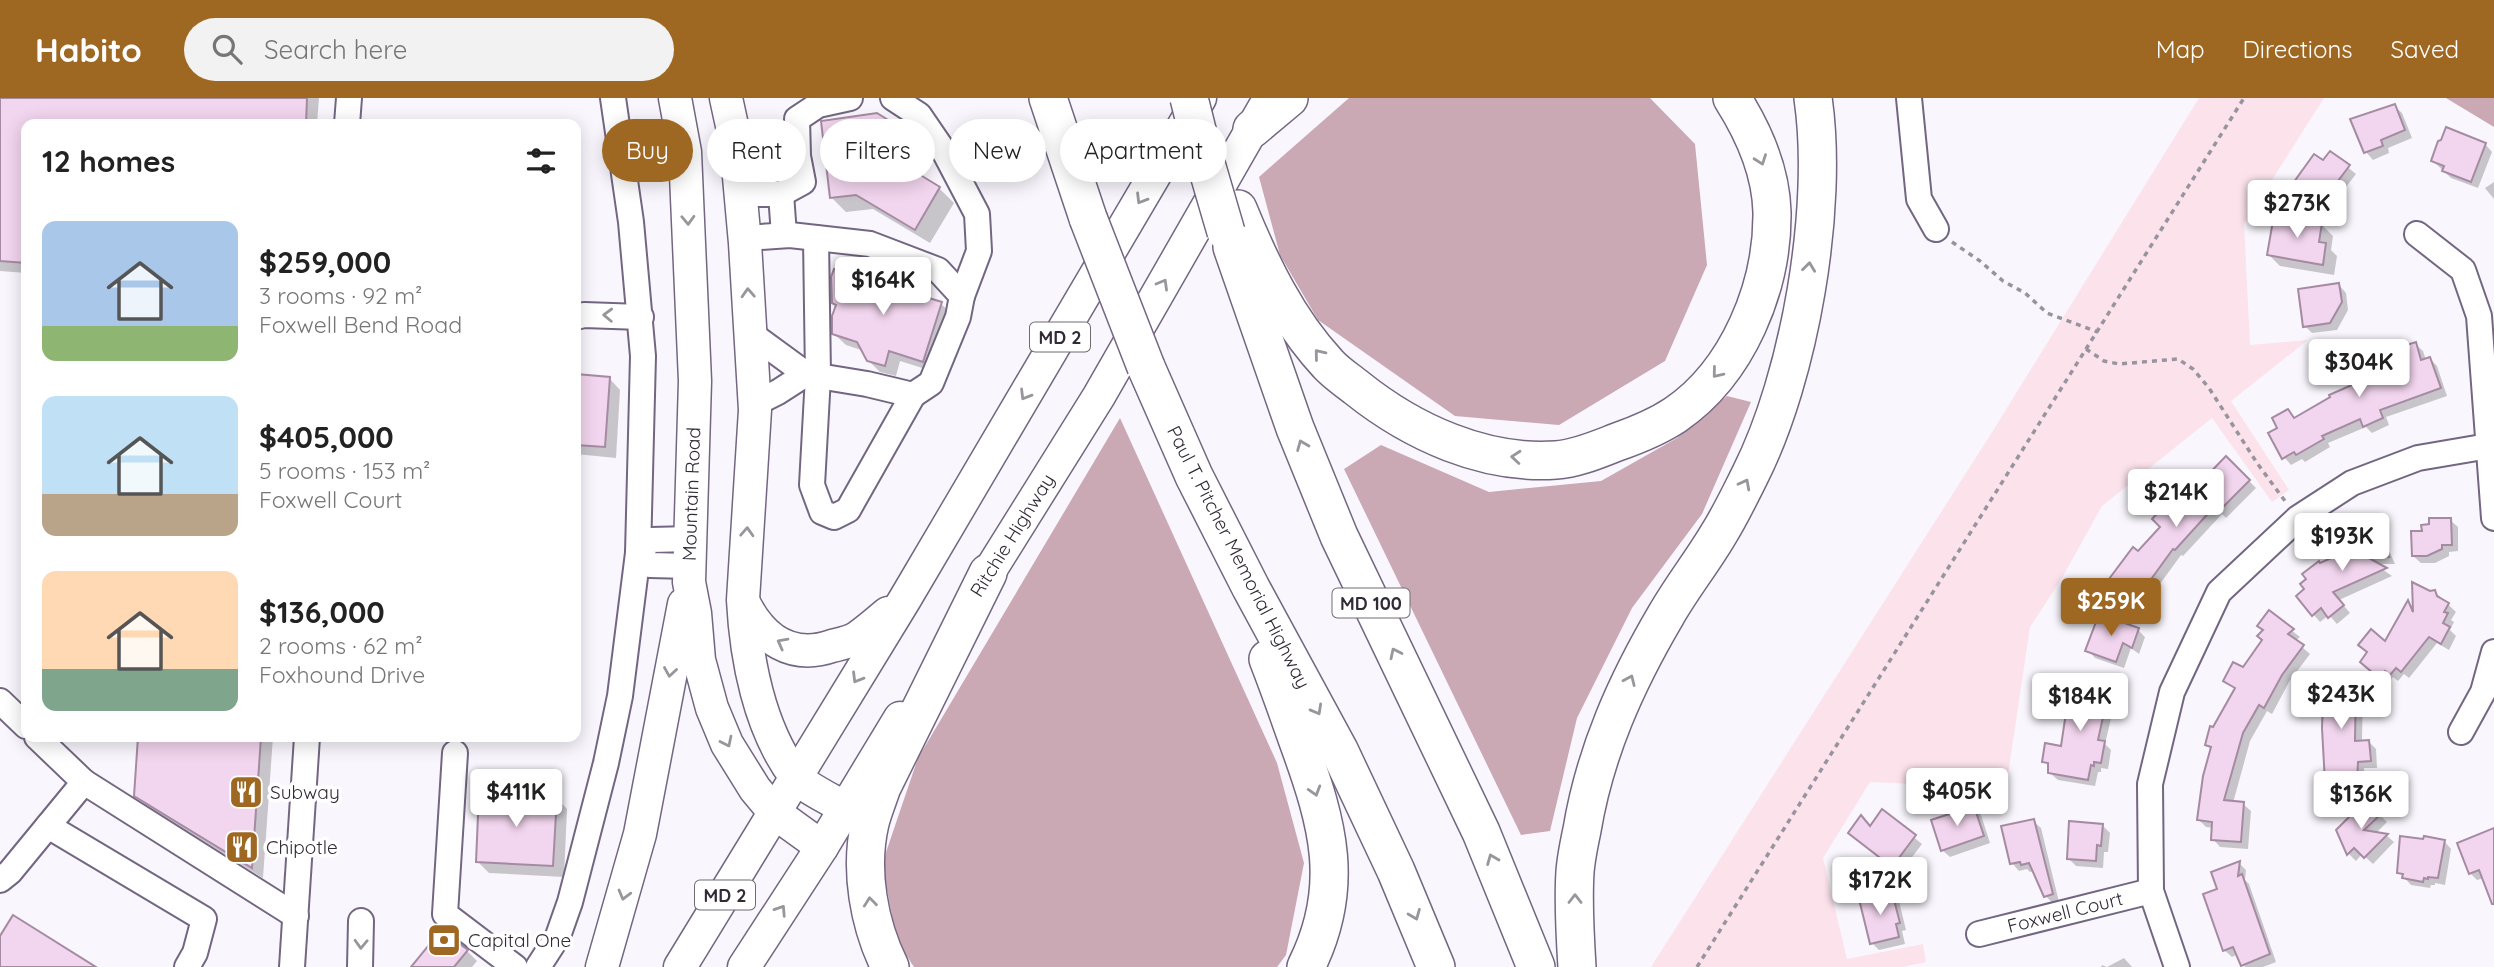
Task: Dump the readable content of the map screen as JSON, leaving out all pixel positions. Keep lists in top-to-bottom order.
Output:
{
  "streets": {
    "highway": ["Paul T. Pitcher Memorial Highway", "MD 100"],
    "main road": ["MD 2", "Mountain Road", "Ritchie Highway"],
    "street": ["Foxwell Court"]
  },
  "crossings": [
    ["MD 2", "Mountain Road"],
    ["Mountain Road", "Ritchie Highway"]
  ],
  "places": {
    "restaurant": ["Subway", "Chipotle"],
    "bank": ["Capital One"]
  },
  "page": {
    "header": "Habito",
    "search": "Search here",
    "nav": ["Map", "Directions", "Saved"],
    "chip": [
      "Buy",
      "Rent",
      "Filters",
      "New",
      "Apartment"
    ],
    "heading": "12 homes",
    "price": [
      "$273K",
      "$164K",
      "$304K",
      "$214K",
      "$193K",
      "$259K",
      "$243K",
      "$184K",
      "$405K",
      "$411K",
      "$136K",
      "$172K"
    ],
    "list": [
      {
        "name": "$259,000",
        "note": "3 rooms · 92 m² · Foxwell Bend Road"
      },
      {
        "name": "$405,000",
        "note": "5 rooms · 153 m² · Foxwell Court"
      },
      {
        "name": "$136,000",
        "note": "2 rooms · 62 m² · Foxhound Drive"
      }
    ]
  }
}
